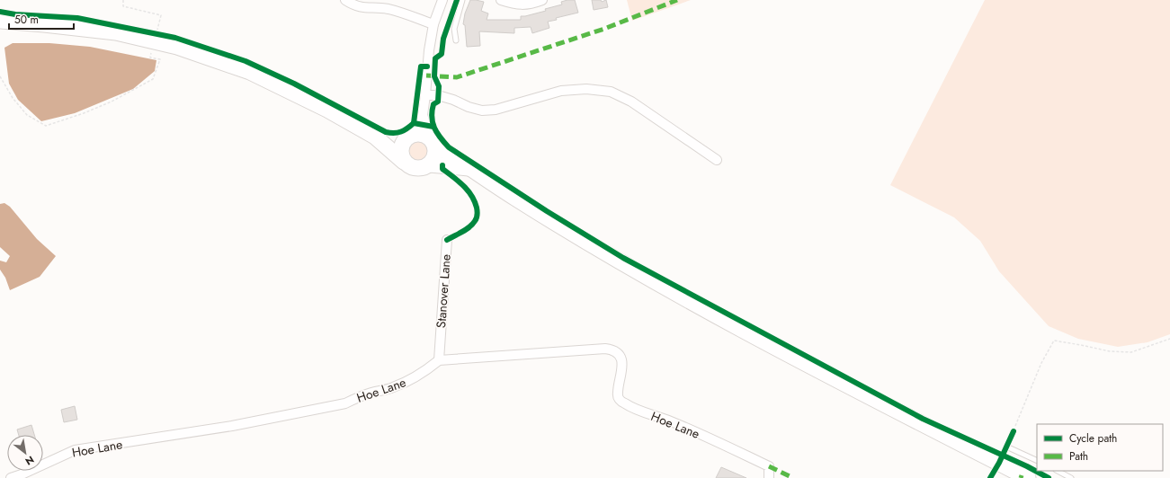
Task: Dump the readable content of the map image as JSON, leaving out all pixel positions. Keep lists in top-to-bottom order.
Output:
{
  "streets": {
    "street": ["Stanover Lane", "Hoe Lane"]
  },
  "crossings": [
    ["Stanover Lane", "Hoe Lane"]
  ],
  "legend": ["Cycle path", "Path"],
  "scale_bar": "50 m",
  "north": "bottom right"
}
